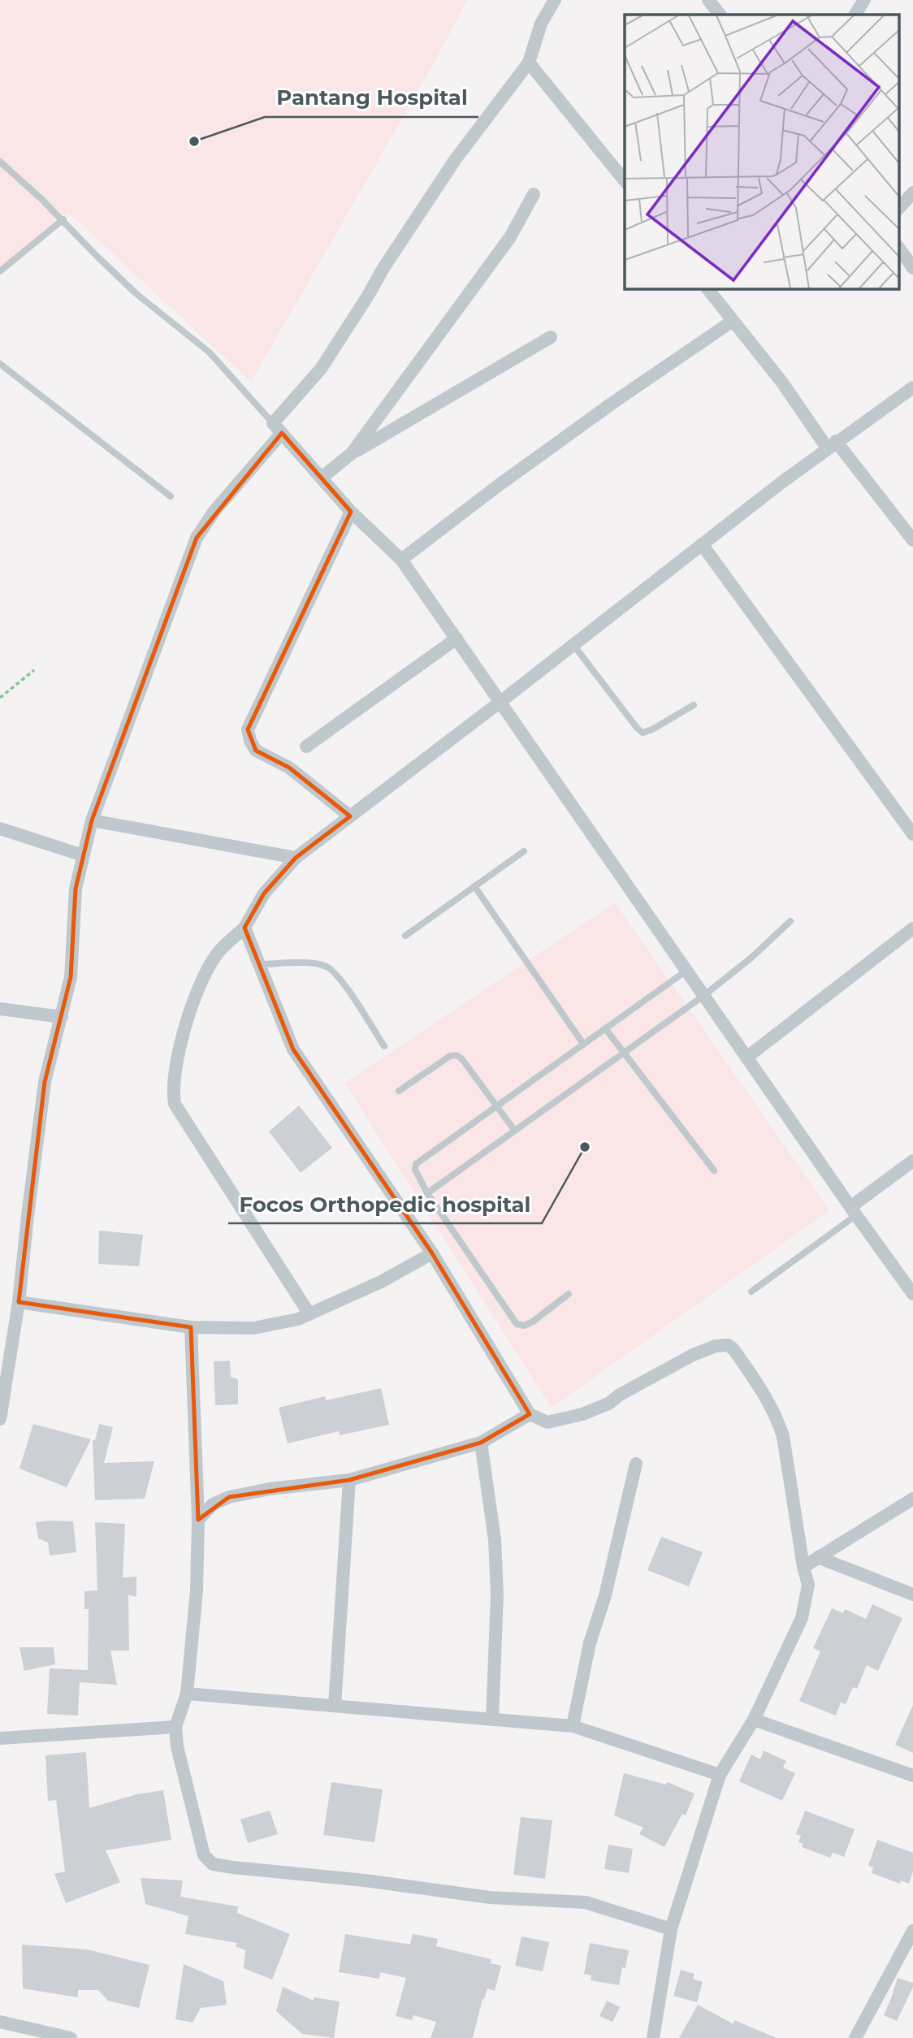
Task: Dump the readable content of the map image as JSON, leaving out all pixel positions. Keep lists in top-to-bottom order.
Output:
{
  "places": ["Pantang Hospital", "Focos Orthopedic hospital"]
}
